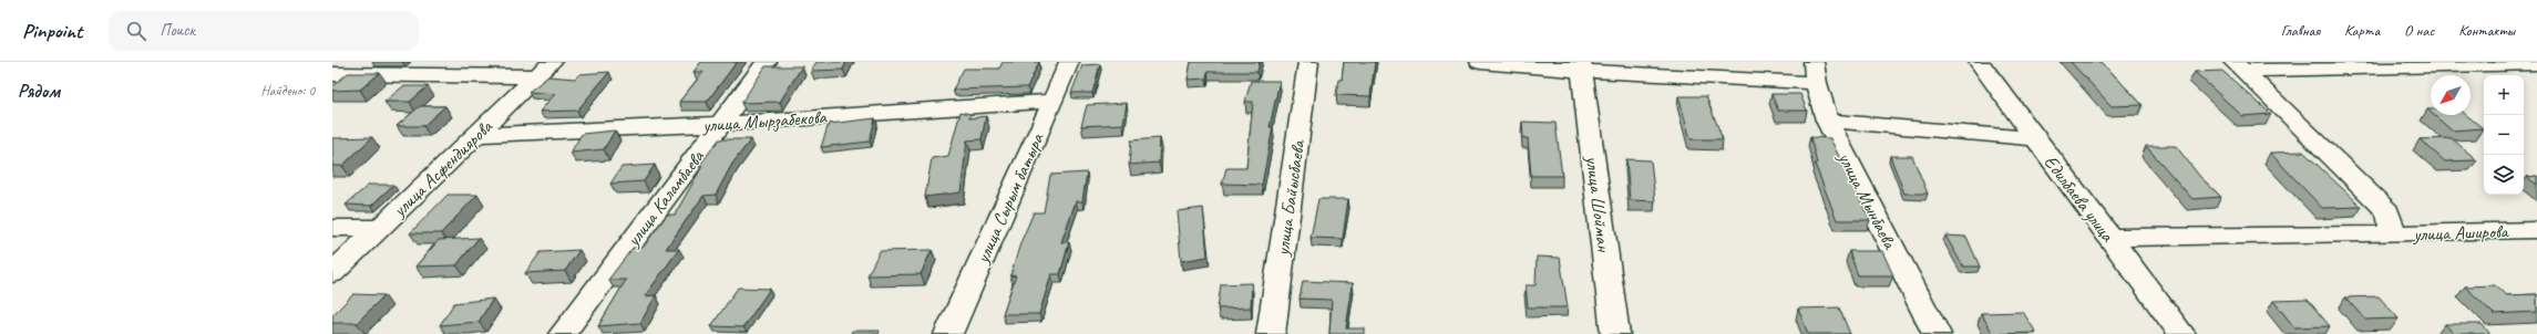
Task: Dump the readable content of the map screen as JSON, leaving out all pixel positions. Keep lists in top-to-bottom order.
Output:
{
  "streets": {
    "street": [
      "улица Мырзабекова",
      "улица Асфендиярова",
      "улица Каламбаева",
      "улица Сырым батыра",
      "улица Байысбаева",
      "Едилбаева улица",
      "улица Мынбаева",
      "улица Шойман",
      "улица Аширова"
    ]
  },
  "crossings": [
    ["улица Мырзабекова", "улица Асфендиярова"],
    ["улица Мырзабекова", "улица Каламбаева"],
    ["улица Мырзабекова", "улица Сырым батыра"],
    ["Едилбаева улица", "улица Аширова"]
  ],
  "north": "bottom left",
  "page": {
    "header": "Pinpoint",
    "search": "Поиск",
    "nav": [
      "Главная",
      "Карта",
      "О нас",
      "Контакты"
    ],
    "heading": ["Рядом", "Найдено: 0"],
    "map_buttons": ["+", "−"]
  }
}
